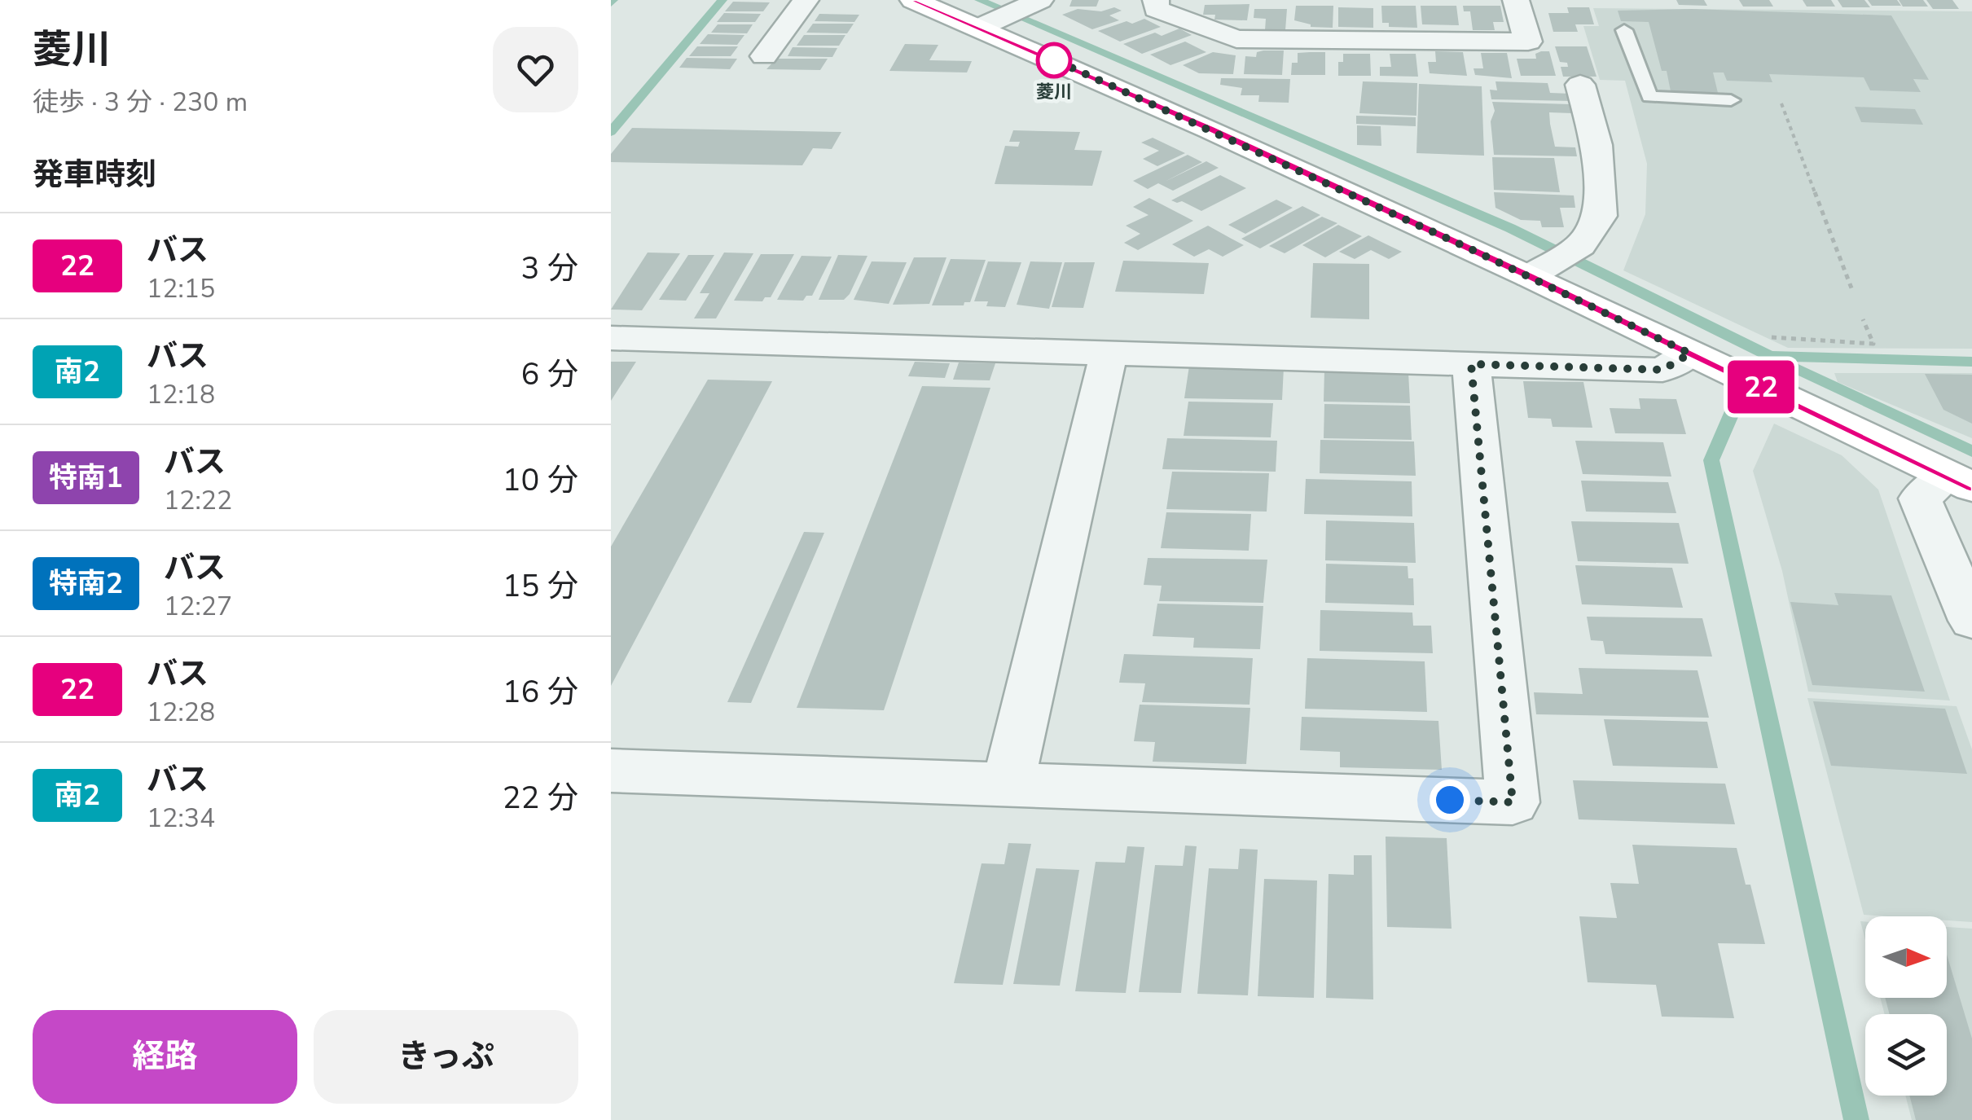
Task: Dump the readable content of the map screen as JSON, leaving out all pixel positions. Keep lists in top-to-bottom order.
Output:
{
  "places": ["菱川"],
  "lines": ["bus line 22"],
  "north": "right",
  "page": {
    "heading": [
      ["菱川", "徒歩 · 3 分 · 230 m"],
      "発車時刻"
    ],
    "on_map": "22",
    "list": [
      {
        "mark": "22",
        "name": "バス",
        "note": "12:15",
        "value": "3 分"
      },
      {
        "mark": "南2",
        "name": "バス",
        "note": "12:18",
        "value": "6 分"
      },
      {
        "mark": "特南1",
        "name": "バス",
        "note": "12:22",
        "value": "10 分"
      },
      {
        "mark": "特南2",
        "name": "バス",
        "note": "12:27",
        "value": "15 分"
      },
      {
        "mark": "22",
        "name": "バス",
        "note": "12:28",
        "value": "16 分"
      },
      {
        "mark": "南2",
        "name": "バス",
        "note": "12:34",
        "value": "22 分"
      }
    ],
    "buttons": ["経路", "きっぷ"]
  }
}
